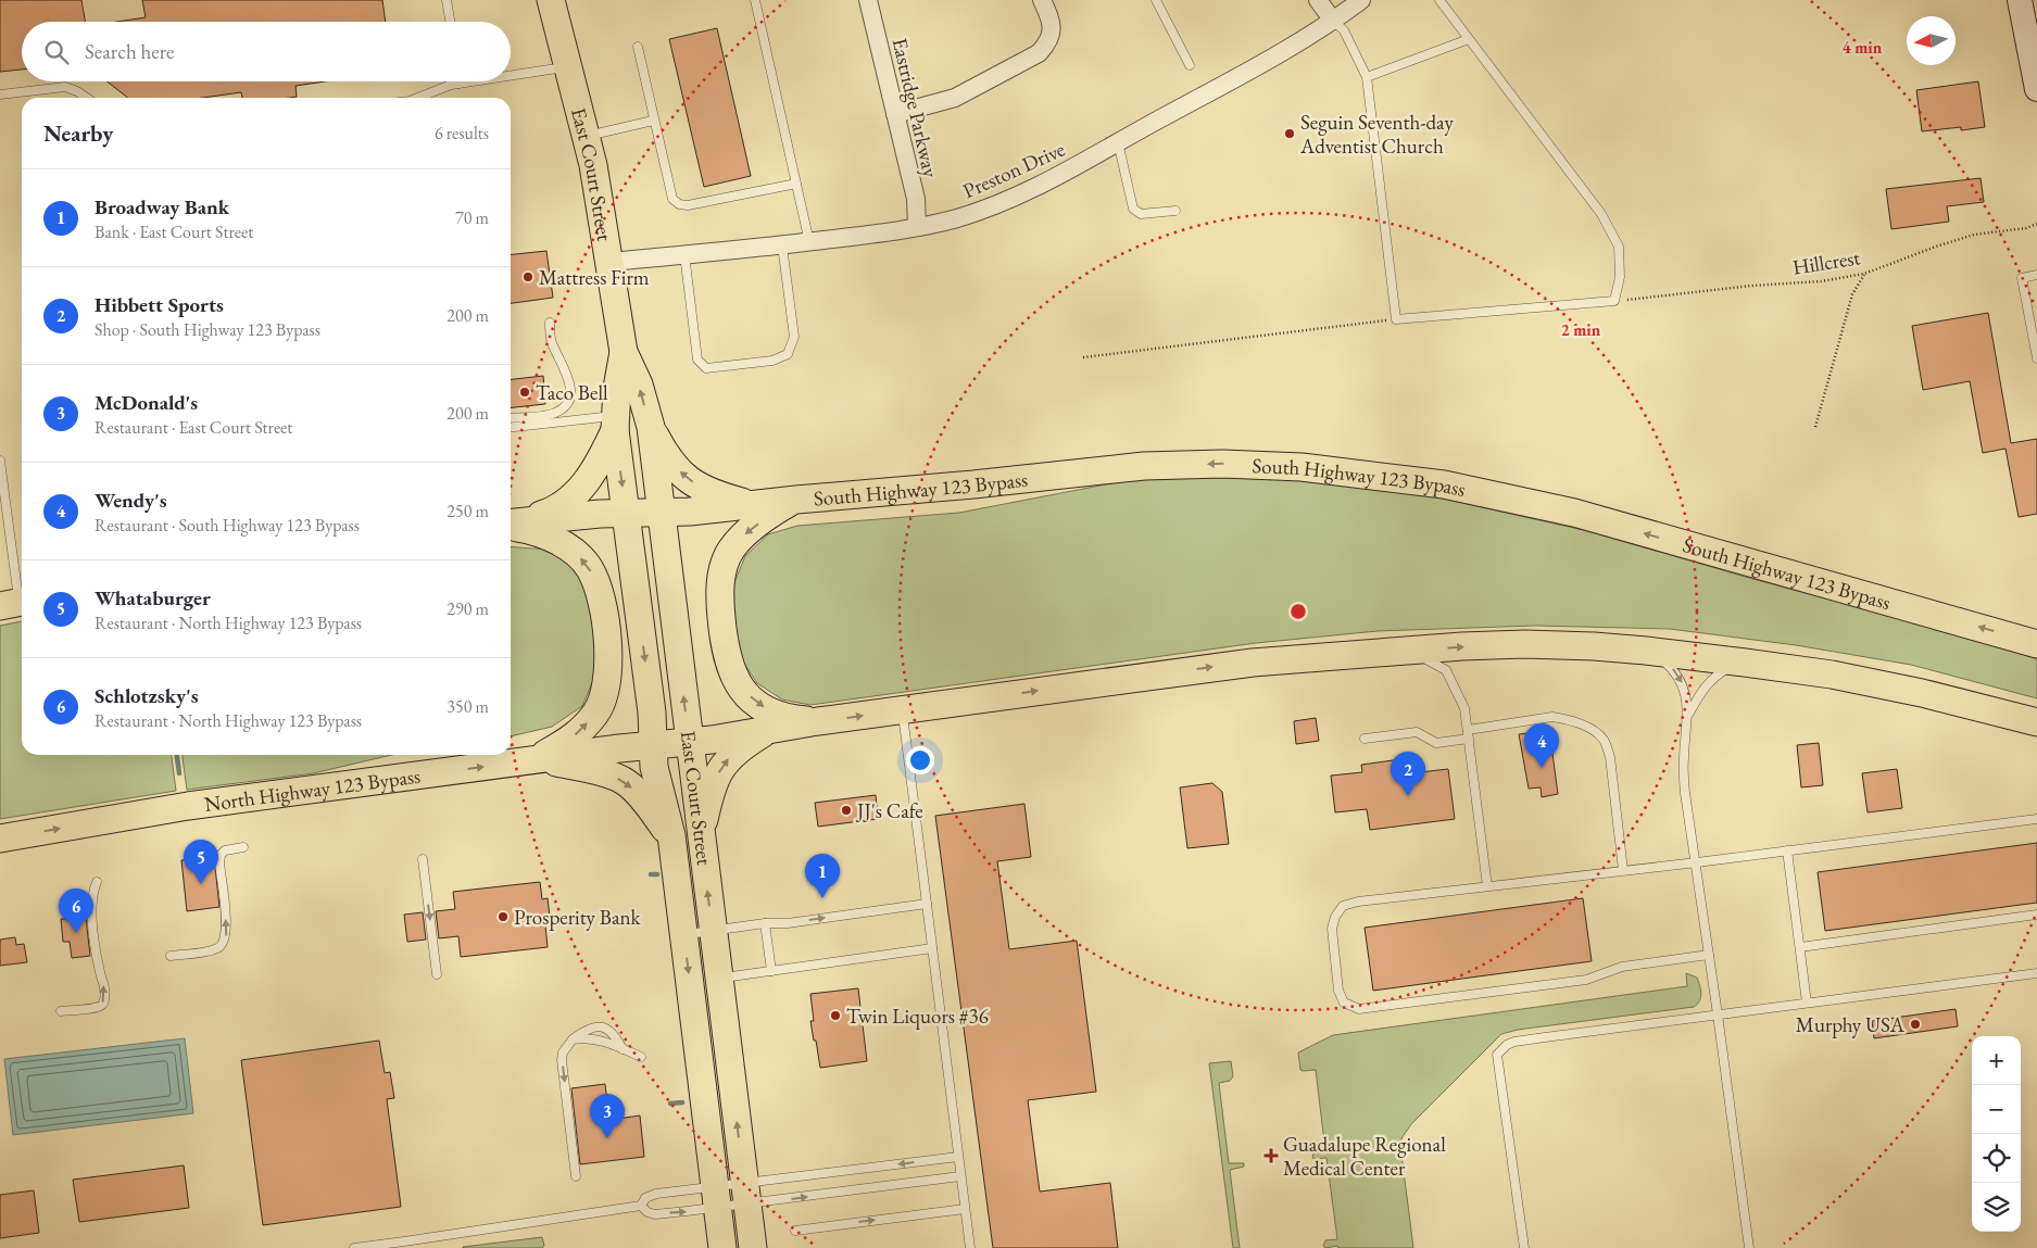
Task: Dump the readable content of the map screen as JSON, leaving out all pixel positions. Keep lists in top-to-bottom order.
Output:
{
  "streets": {
    "main road": ["East Court Street", "South Highway 123 Bypass", "North Highway 123 Bypass"],
    "street": ["Eastridge Parkway", "Preston Drive"],
    "path": ["Hillcrest"]
  },
  "crossings": [
    ["Eastridge Parkway", "Preston Drive"],
    ["Preston Drive", "East Court Street"],
    ["East Court Street", "South Highway 123 Bypass"],
    ["East Court Street", "North Highway 123 Bypass"]
  ],
  "one_way": ["North Highway 123 Bypass"],
  "places": {
    "other": [
      "Seguin Seventh-day Adventist Church",
      "Mattress Firm",
      "Taco Bell",
      "JJ's Cafe",
      "Prosperity Bank",
      "Twin Liquors #36",
      "Murphy USA"
    ],
    "health": ["Guadalupe Regional Medical Center"]
  },
  "north": "left",
  "page": {
    "search": "Search here",
    "heading": ["Nearby", "6 results"],
    "list": [
      {
        "mark": "1",
        "name": "Broadway Bank",
        "note": "Bank · East Court Street",
        "value": "70 m"
      },
      {
        "mark": "2",
        "name": "Hibbett Sports",
        "note": "Shop · South Highway 123 Bypass",
        "value": "200 m"
      },
      {
        "mark": "3",
        "name": "McDonald's",
        "note": "Restaurant · East Court Street",
        "value": "200 m"
      },
      {
        "mark": "4",
        "name": "Wendy's",
        "note": "Restaurant · South Highway 123 Bypass",
        "value": "250 m"
      },
      {
        "mark": "5",
        "name": "Whataburger",
        "note": "Restaurant · North Highway 123 Bypass",
        "value": "290 m"
      },
      {
        "mark": "6",
        "name": "Schlotzsky's",
        "note": "Restaurant · North Highway 123 Bypass",
        "value": "350 m"
      }
    ],
    "pins": [
      "4",
      "2",
      "5",
      "1",
      "6",
      "3"
    ],
    "map_buttons": ["+", "−"]
  },
  "rings": ["4 min", "2 min"]
}
